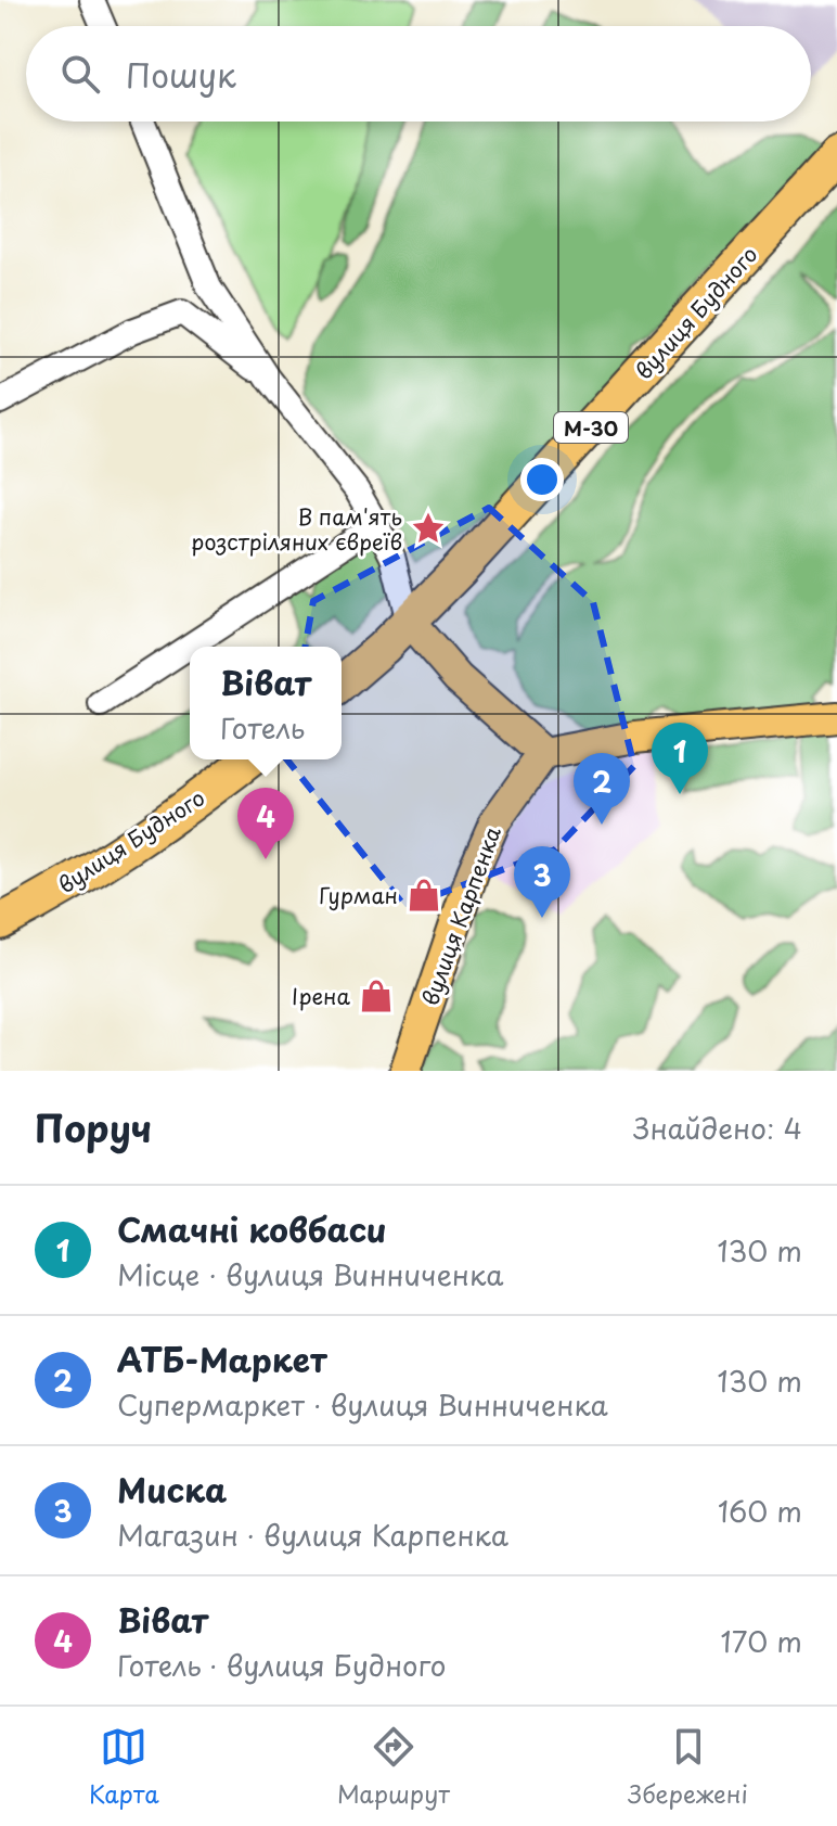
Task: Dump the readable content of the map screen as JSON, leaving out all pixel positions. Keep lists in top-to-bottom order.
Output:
{
  "streets": {
    "highway": ["вулиця Будного", "М-30"],
    "main road": ["вулиця Карпенка"]
  },
  "places": {
    "place": ["В пам'ять розстріляних євреїв"],
    "shop": ["Гурман", "Ірена"]
  },
  "page": {
    "search": "Пошук",
    "popup": ["Віват", "Готель"],
    "pins": [
      "1",
      "2",
      "4",
      "3"
    ],
    "heading": ["Поруч", "Знайдено: 4"],
    "list": [
      {
        "mark": "1",
        "name": "Смачні ковбаси",
        "note": "Місце · вулиця Винниченка",
        "value": "130 m"
      },
      {
        "mark": "2",
        "name": "АТБ-Маркет",
        "note": "Супермаркет · вулиця Винниченка",
        "value": "130 m"
      },
      {
        "mark": "3",
        "name": "Миска",
        "note": "Магазин · вулиця Карпенка",
        "value": "160 m"
      },
      {
        "mark": "4",
        "name": "Віват",
        "note": "Готель · вулиця Будного",
        "value": "170 m"
      }
    ],
    "nav": ["Карта", "Маршрут", "Збережені"]
  }
}
